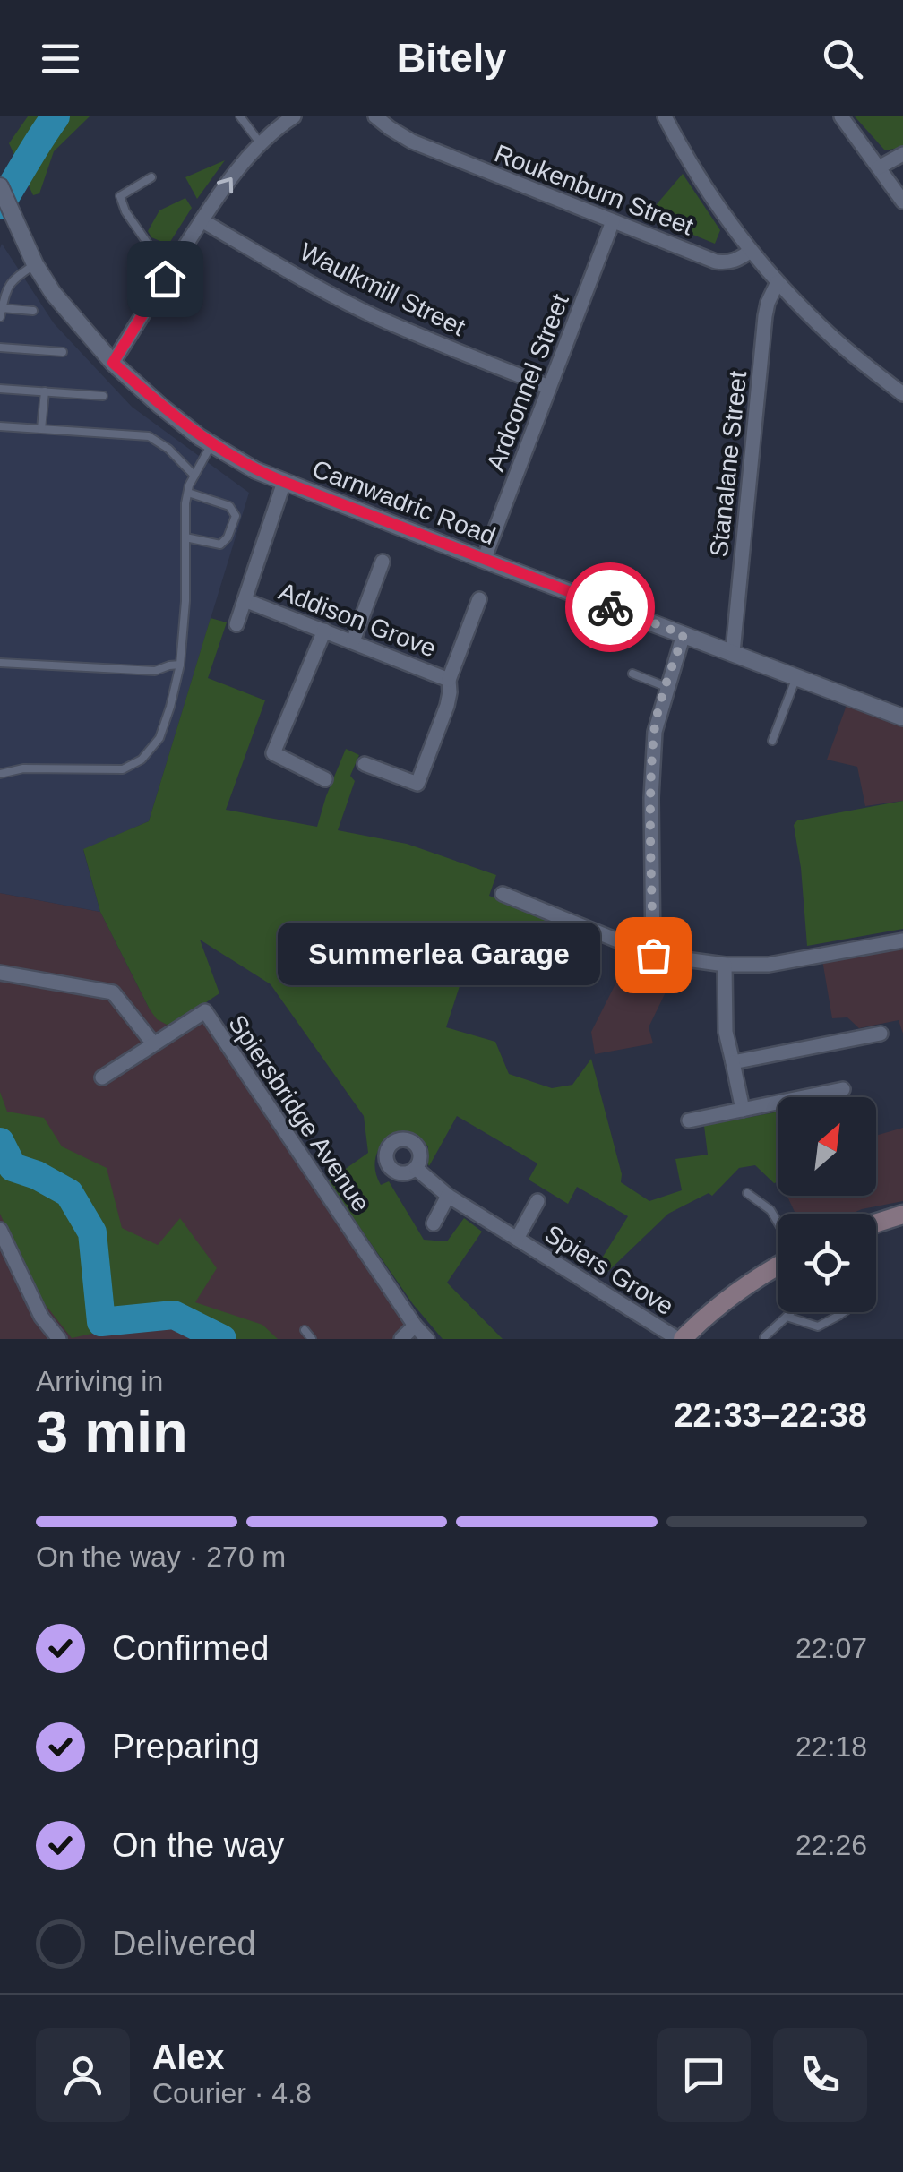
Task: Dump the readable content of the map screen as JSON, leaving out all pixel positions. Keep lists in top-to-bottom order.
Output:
{
  "streets": {
    "street": [
      "Roukenburn Street",
      "Waulkmill Street",
      "Ardconnel Street",
      "Stanalane Street",
      "Carnwadric Road",
      "Addison Grove",
      "Spiersbridge Avenue",
      "Spiers Grove"
    ]
  },
  "crossings": [
    ["Roukenburn Street", "Ardconnel Street"],
    ["Waulkmill Street", "Ardconnel Street"],
    ["Ardconnel Street", "Carnwadric Road"],
    ["Stanalane Street", "Carnwadric Road"]
  ],
  "places": ["Summerlea Garage"],
  "north": "top right",
  "page": {
    "header": "Bitely",
    "bubble": "Summerlea Garage",
    "heading": ["3 min", "Arriving in", "22:33–22:38"],
    "panel": ["Alex", "Courier · 4.8"],
    "bar": "On the way · 270 m",
    "list": [
      ["Confirmed", "22:07"],
      ["Preparing", "22:18"],
      ["On the way", "22:26"],
      "Delivered"
    ]
  }
}
